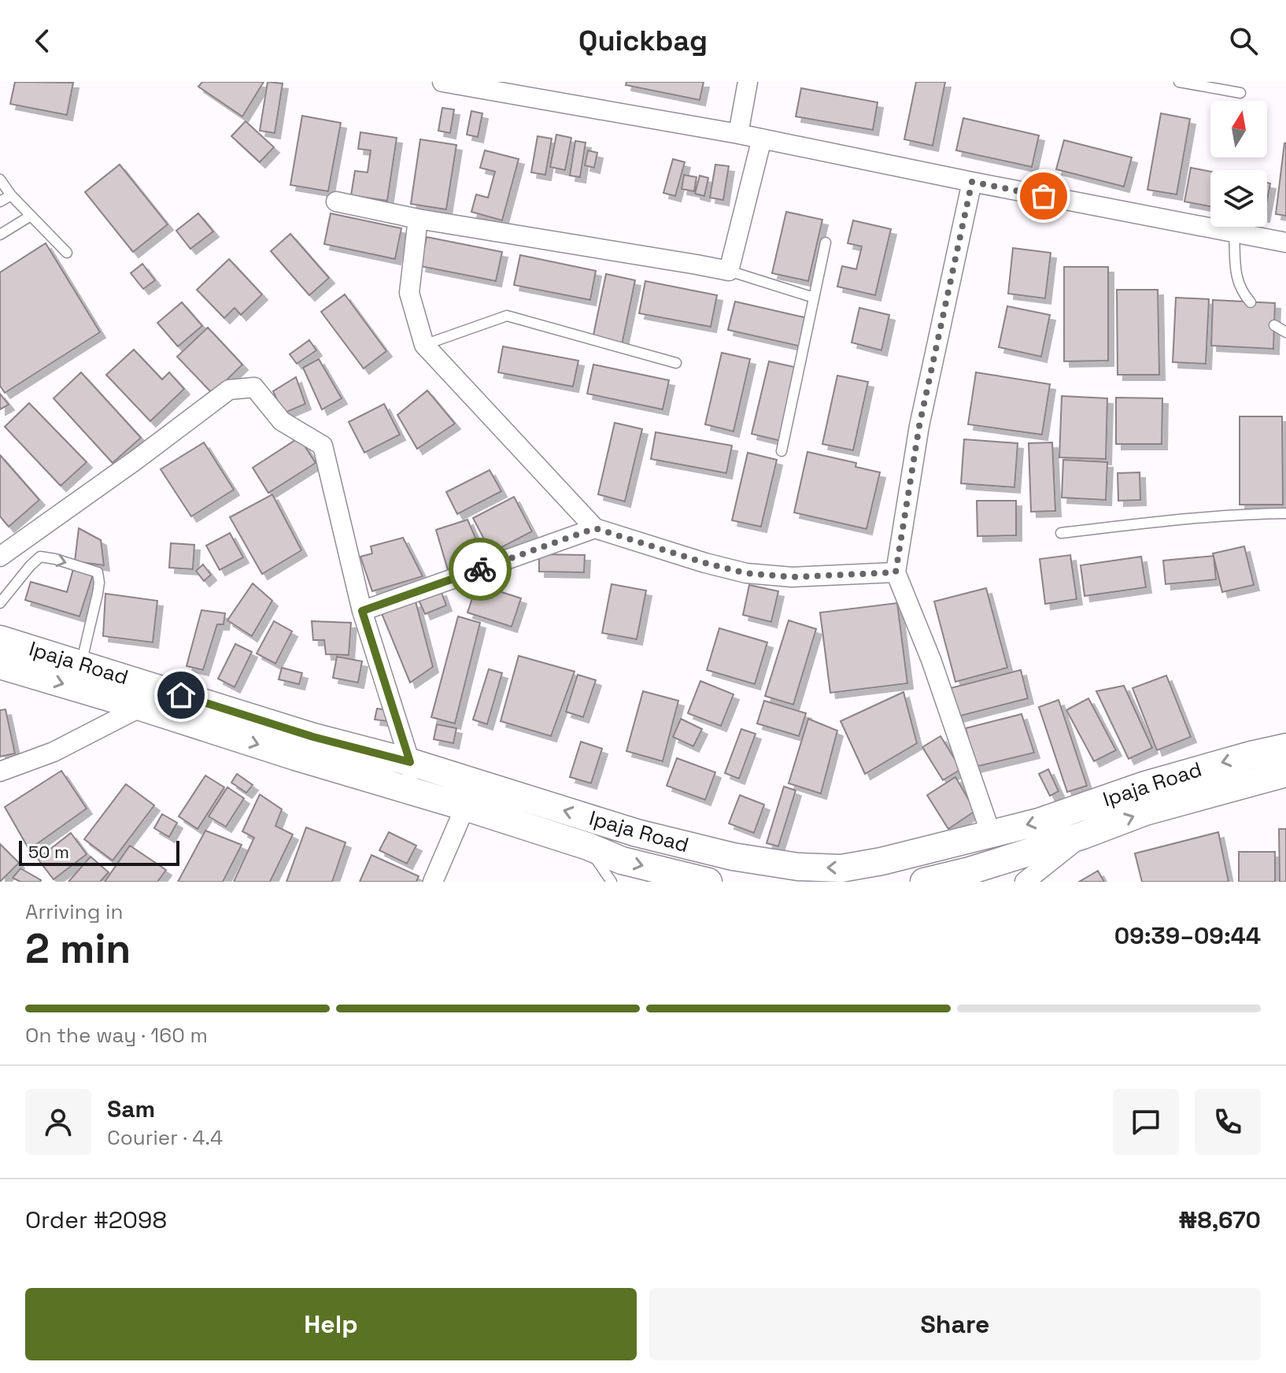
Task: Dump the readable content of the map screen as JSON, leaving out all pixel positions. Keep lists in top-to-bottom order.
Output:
{
  "streets": {
    "main road": ["Ipaja Road"]
  },
  "scale_bar": "50 m",
  "north": "top",
  "page": {
    "header": "Quickbag",
    "scale": "50 m",
    "heading": ["2 min", "Arriving in", "09:39–09:44"],
    "panel": [
      "Sam",
      "Courier · 4.4",
      "Order #2098",
      "₦8,670"
    ],
    "bar": "On the way · 160 m",
    "buttons": ["Help", "Share"]
  }
}
